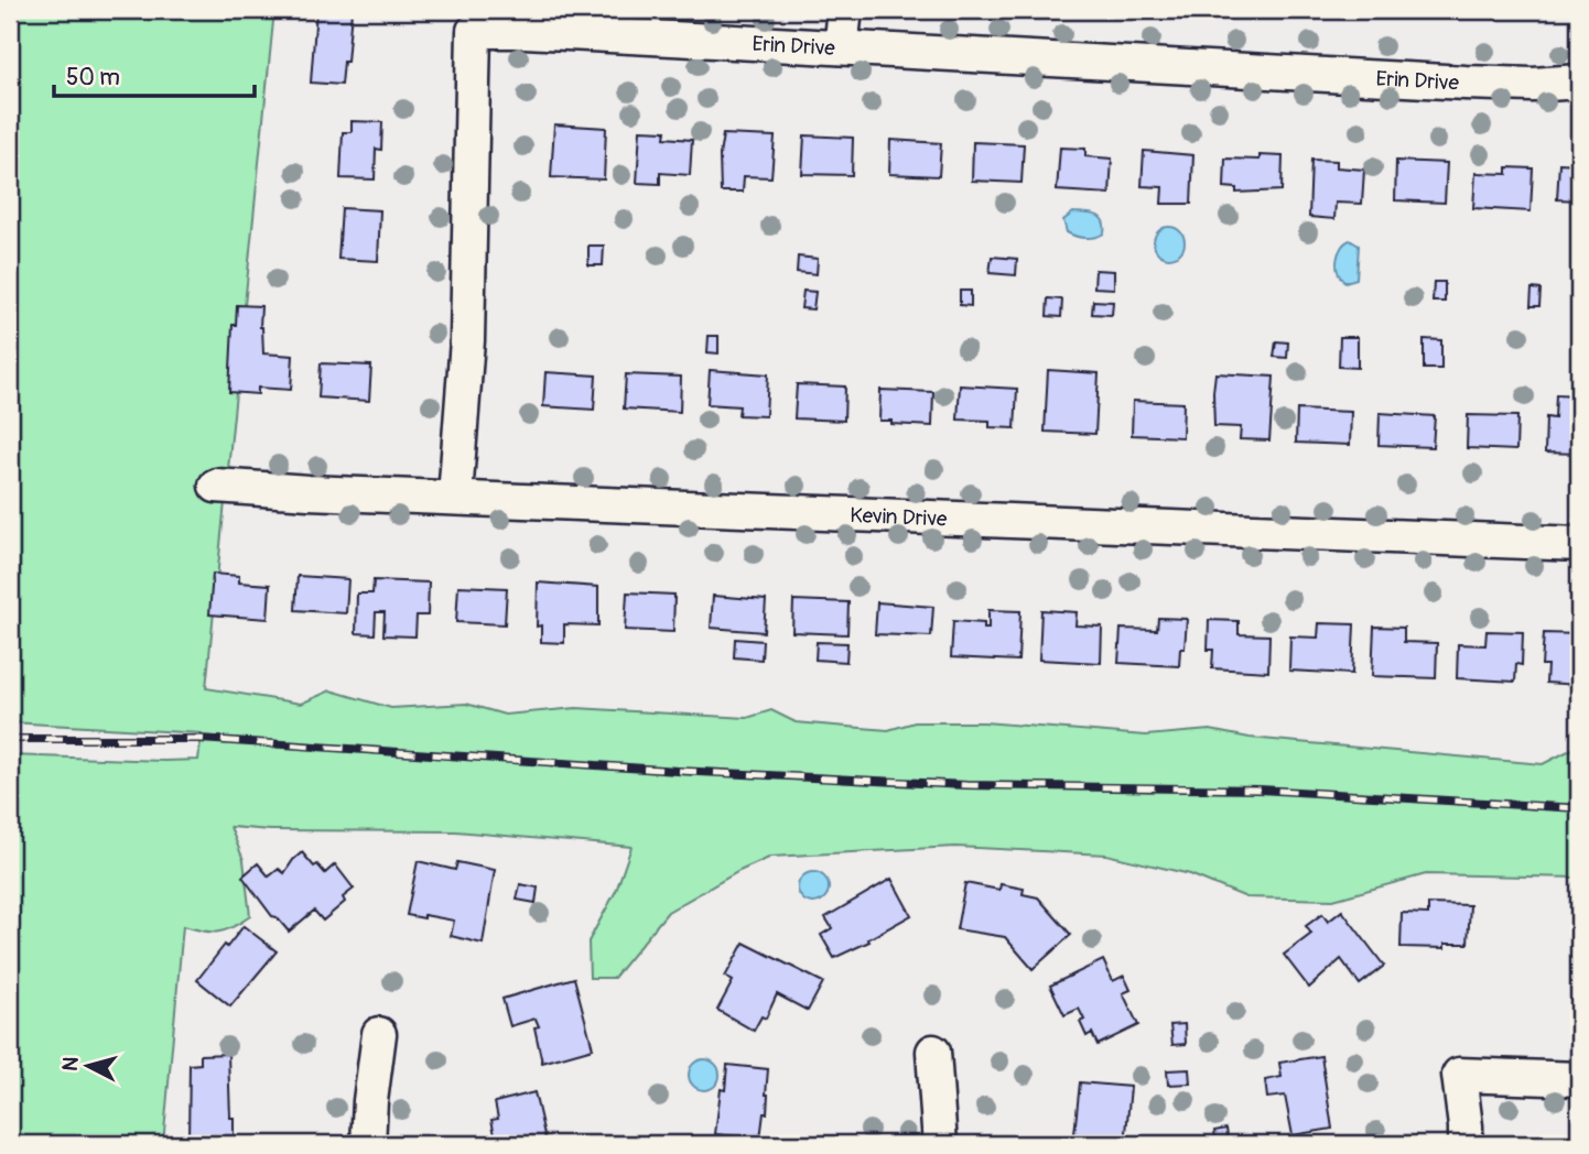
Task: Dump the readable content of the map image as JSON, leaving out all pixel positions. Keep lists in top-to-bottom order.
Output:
{
  "streets": {
    "street": ["Erin Drive", "Kevin Drive"]
  },
  "crossings": [
    ["Erin Drive", "Kevin Drive"]
  ],
  "scale_bar": "50 m",
  "north": "left"
}
